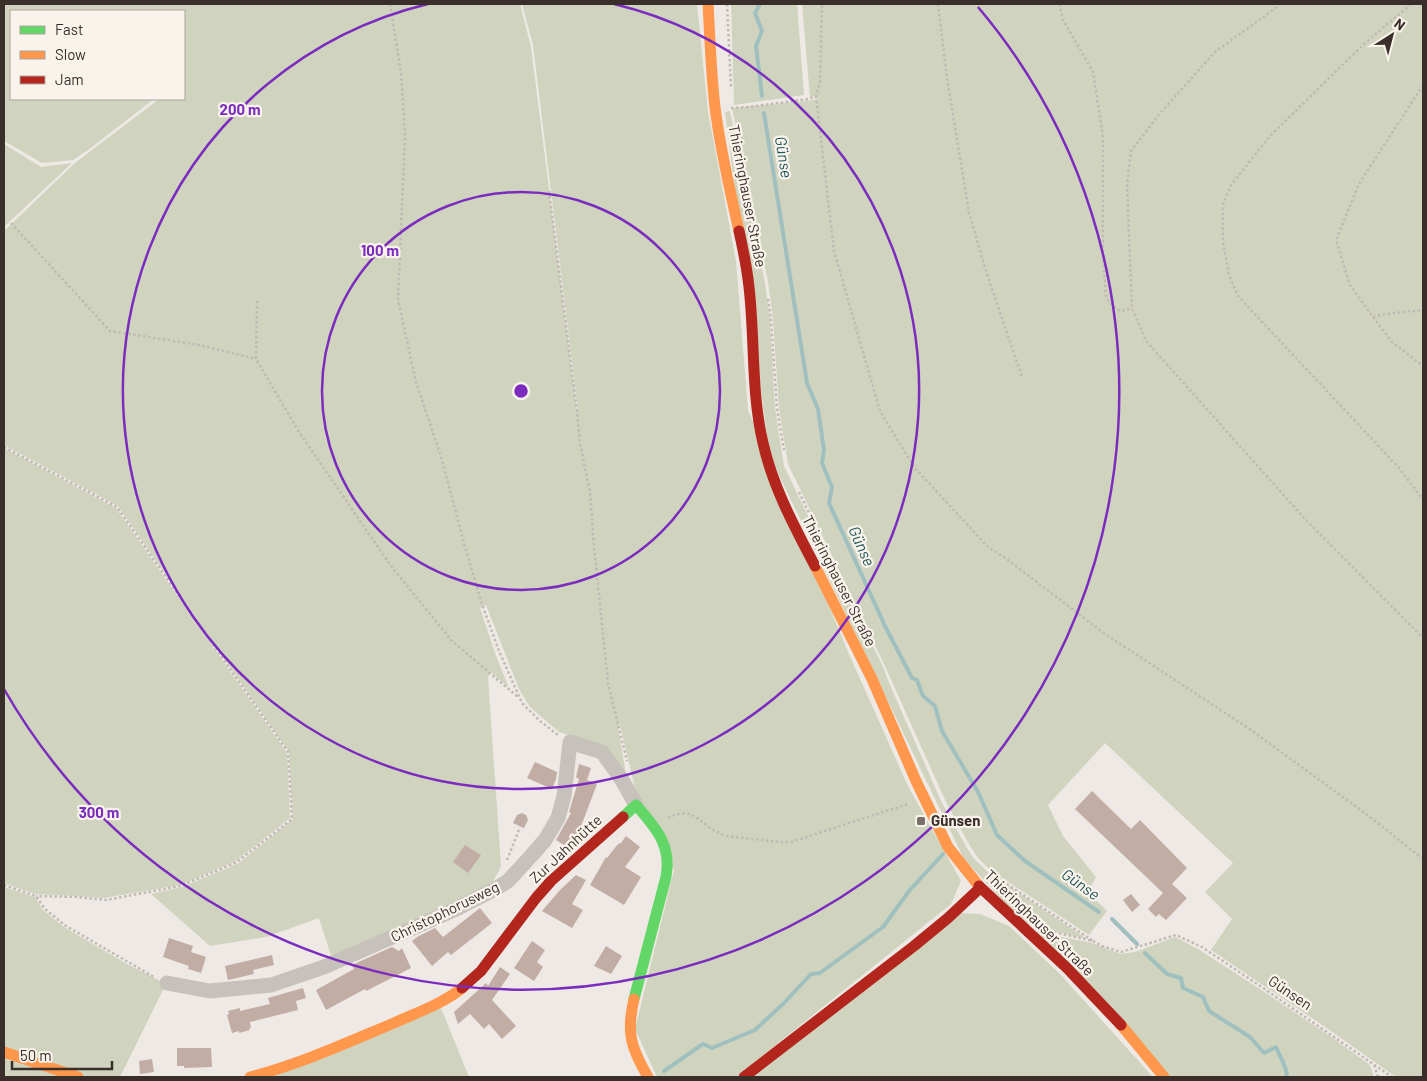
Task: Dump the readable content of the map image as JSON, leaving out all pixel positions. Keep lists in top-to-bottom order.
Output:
{
  "streets": {
    "street": ["Thieringhauser Straße", "Zur Jahnhütte", "Christophorusweg"],
    "path": ["Günsen"]
  },
  "water": ["Günse"],
  "places": {
    "transit": ["Günsen"]
  },
  "legend": ["Fast", "Slow", "Jam"],
  "scale_bar": "50 m",
  "north": "top right",
  "rings": ["200 m", "100 m", "300 m"]
}
